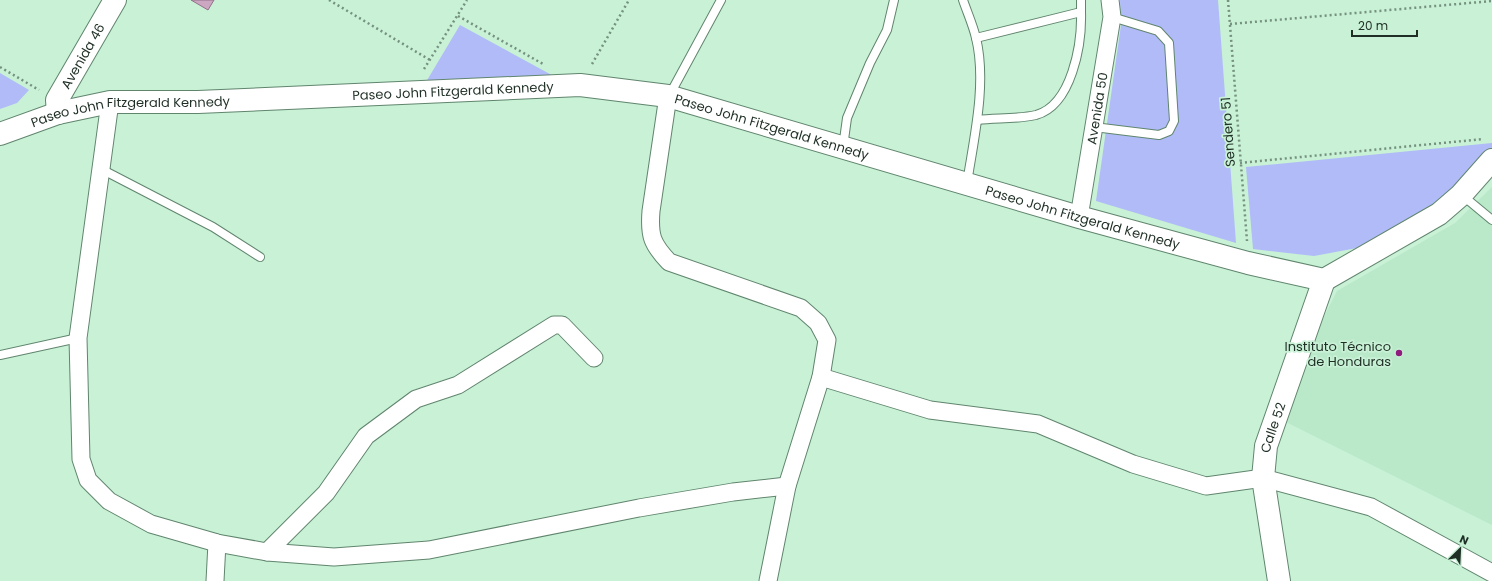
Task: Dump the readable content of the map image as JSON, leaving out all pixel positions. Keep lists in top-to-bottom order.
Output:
{
  "streets": {
    "street": [
      "Avenida 46",
      "Paseo John Fitzgerald Kennedy",
      "Avenida 50",
      "Calle 52"
    ],
    "path": ["Sendero 51"]
  },
  "crossings": [
    ["Avenida 46", "Paseo John Fitzgerald Kennedy"],
    ["Paseo John Fitzgerald Kennedy", "Avenida 50"],
    ["Paseo John Fitzgerald Kennedy", "Sendero 51"],
    ["Paseo John Fitzgerald Kennedy", "Calle 52"]
  ],
  "places": ["Instituto Técnico de Honduras"],
  "scale_bar": "20 m",
  "north": "top right"
}
